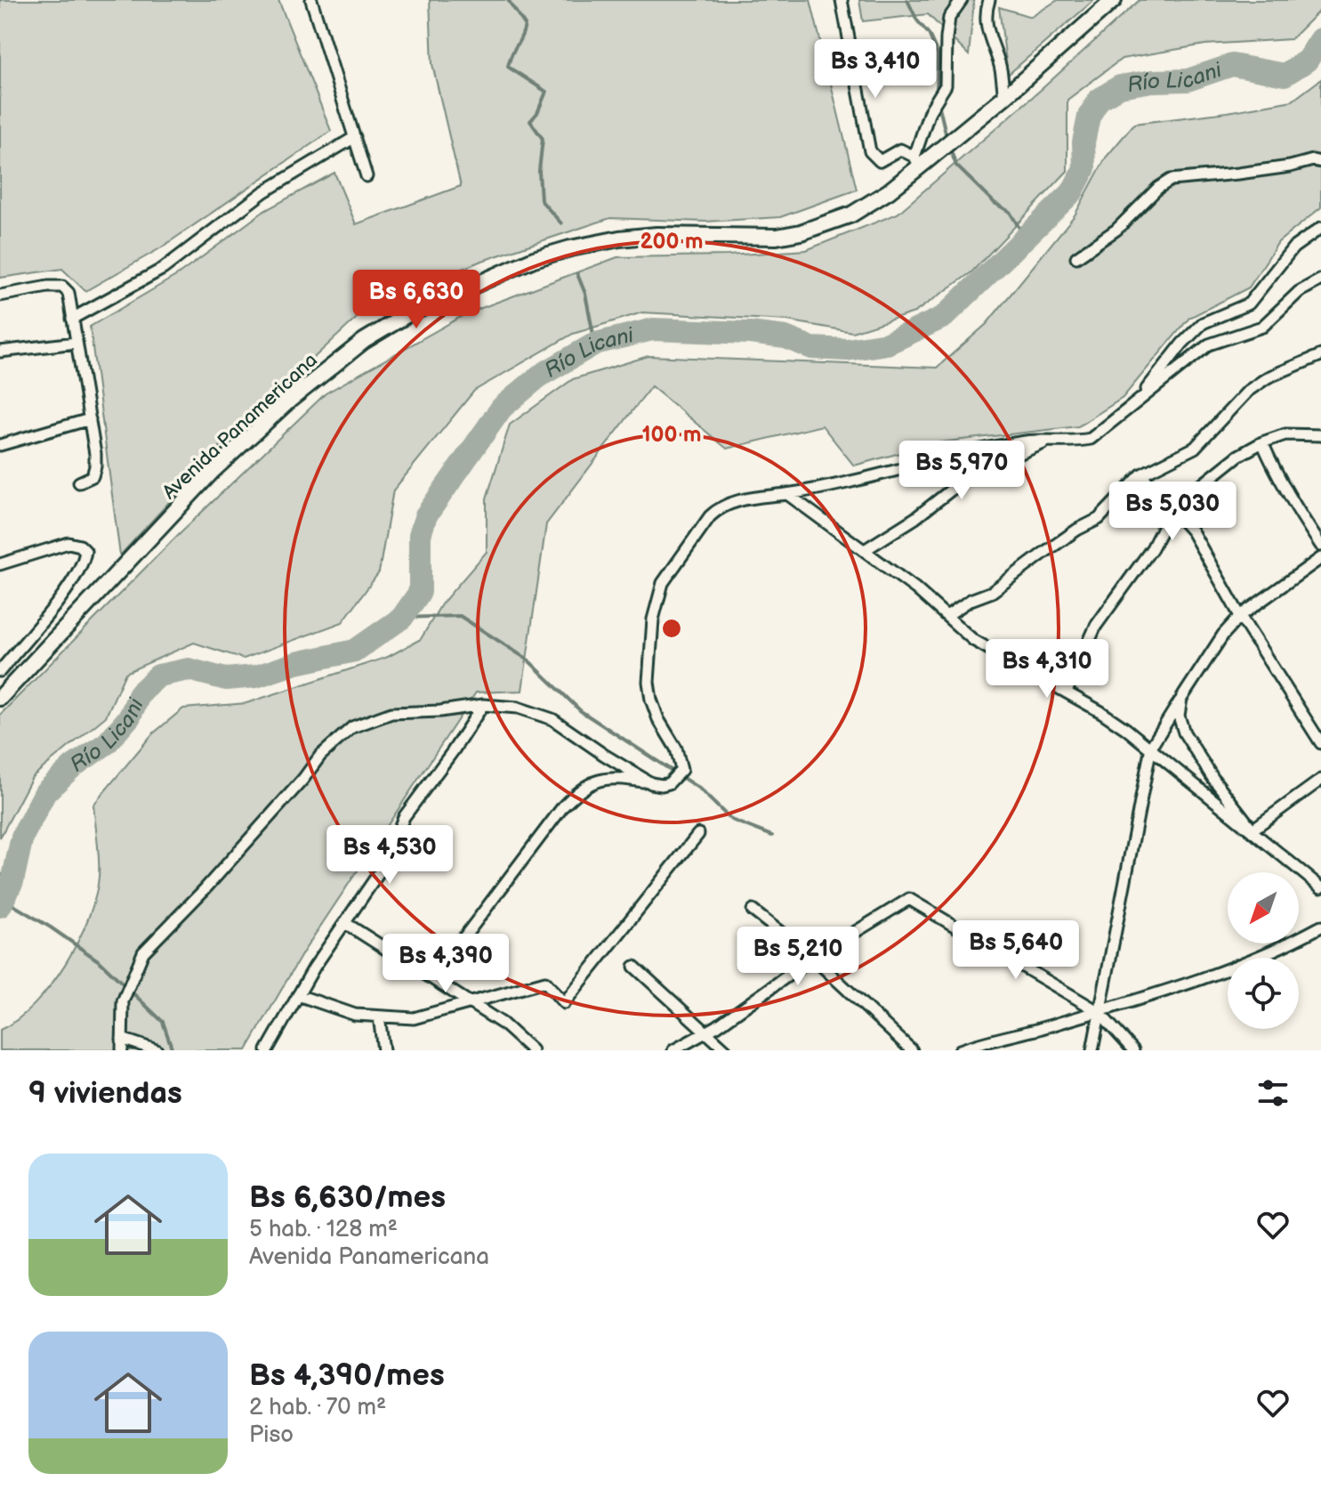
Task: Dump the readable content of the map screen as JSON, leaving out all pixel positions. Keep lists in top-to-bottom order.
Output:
{
  "streets": {
    "main road": ["Avenida Panamericana"]
  },
  "water": ["Río Licani"],
  "north": "bottom left",
  "page": {
    "price": [
      "Bs 3,410",
      "Bs 6,630",
      "Bs 5,970",
      "Bs 5,030",
      "Bs 4,310",
      "Bs 4,530",
      "Bs 5,640",
      "Bs 5,210",
      "Bs 4,390"
    ],
    "heading": "9 viviendas",
    "list": [
      {
        "name": "Bs 6,630/mes",
        "note": "5 hab. · 128 m² · Avenida Panamericana"
      },
      {
        "name": "Bs 4,390/mes",
        "note": "2 hab. · 70 m² · Piso"
      }
    ]
  },
  "rings": ["200 m", "100 m"]
}
